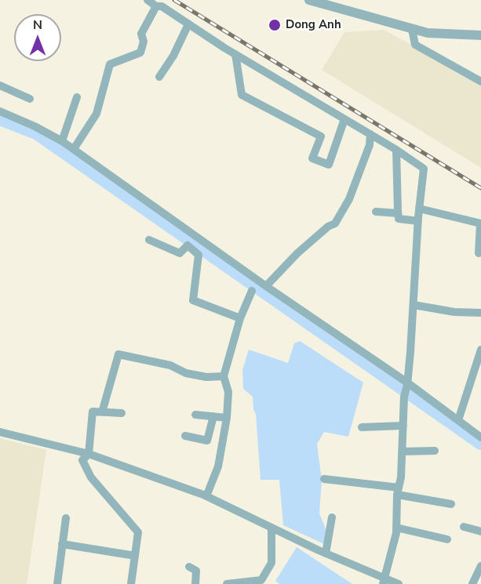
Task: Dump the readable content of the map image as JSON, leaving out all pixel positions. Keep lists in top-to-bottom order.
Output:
{
  "places": ["Dong Anh"],
  "north": "top"
}
